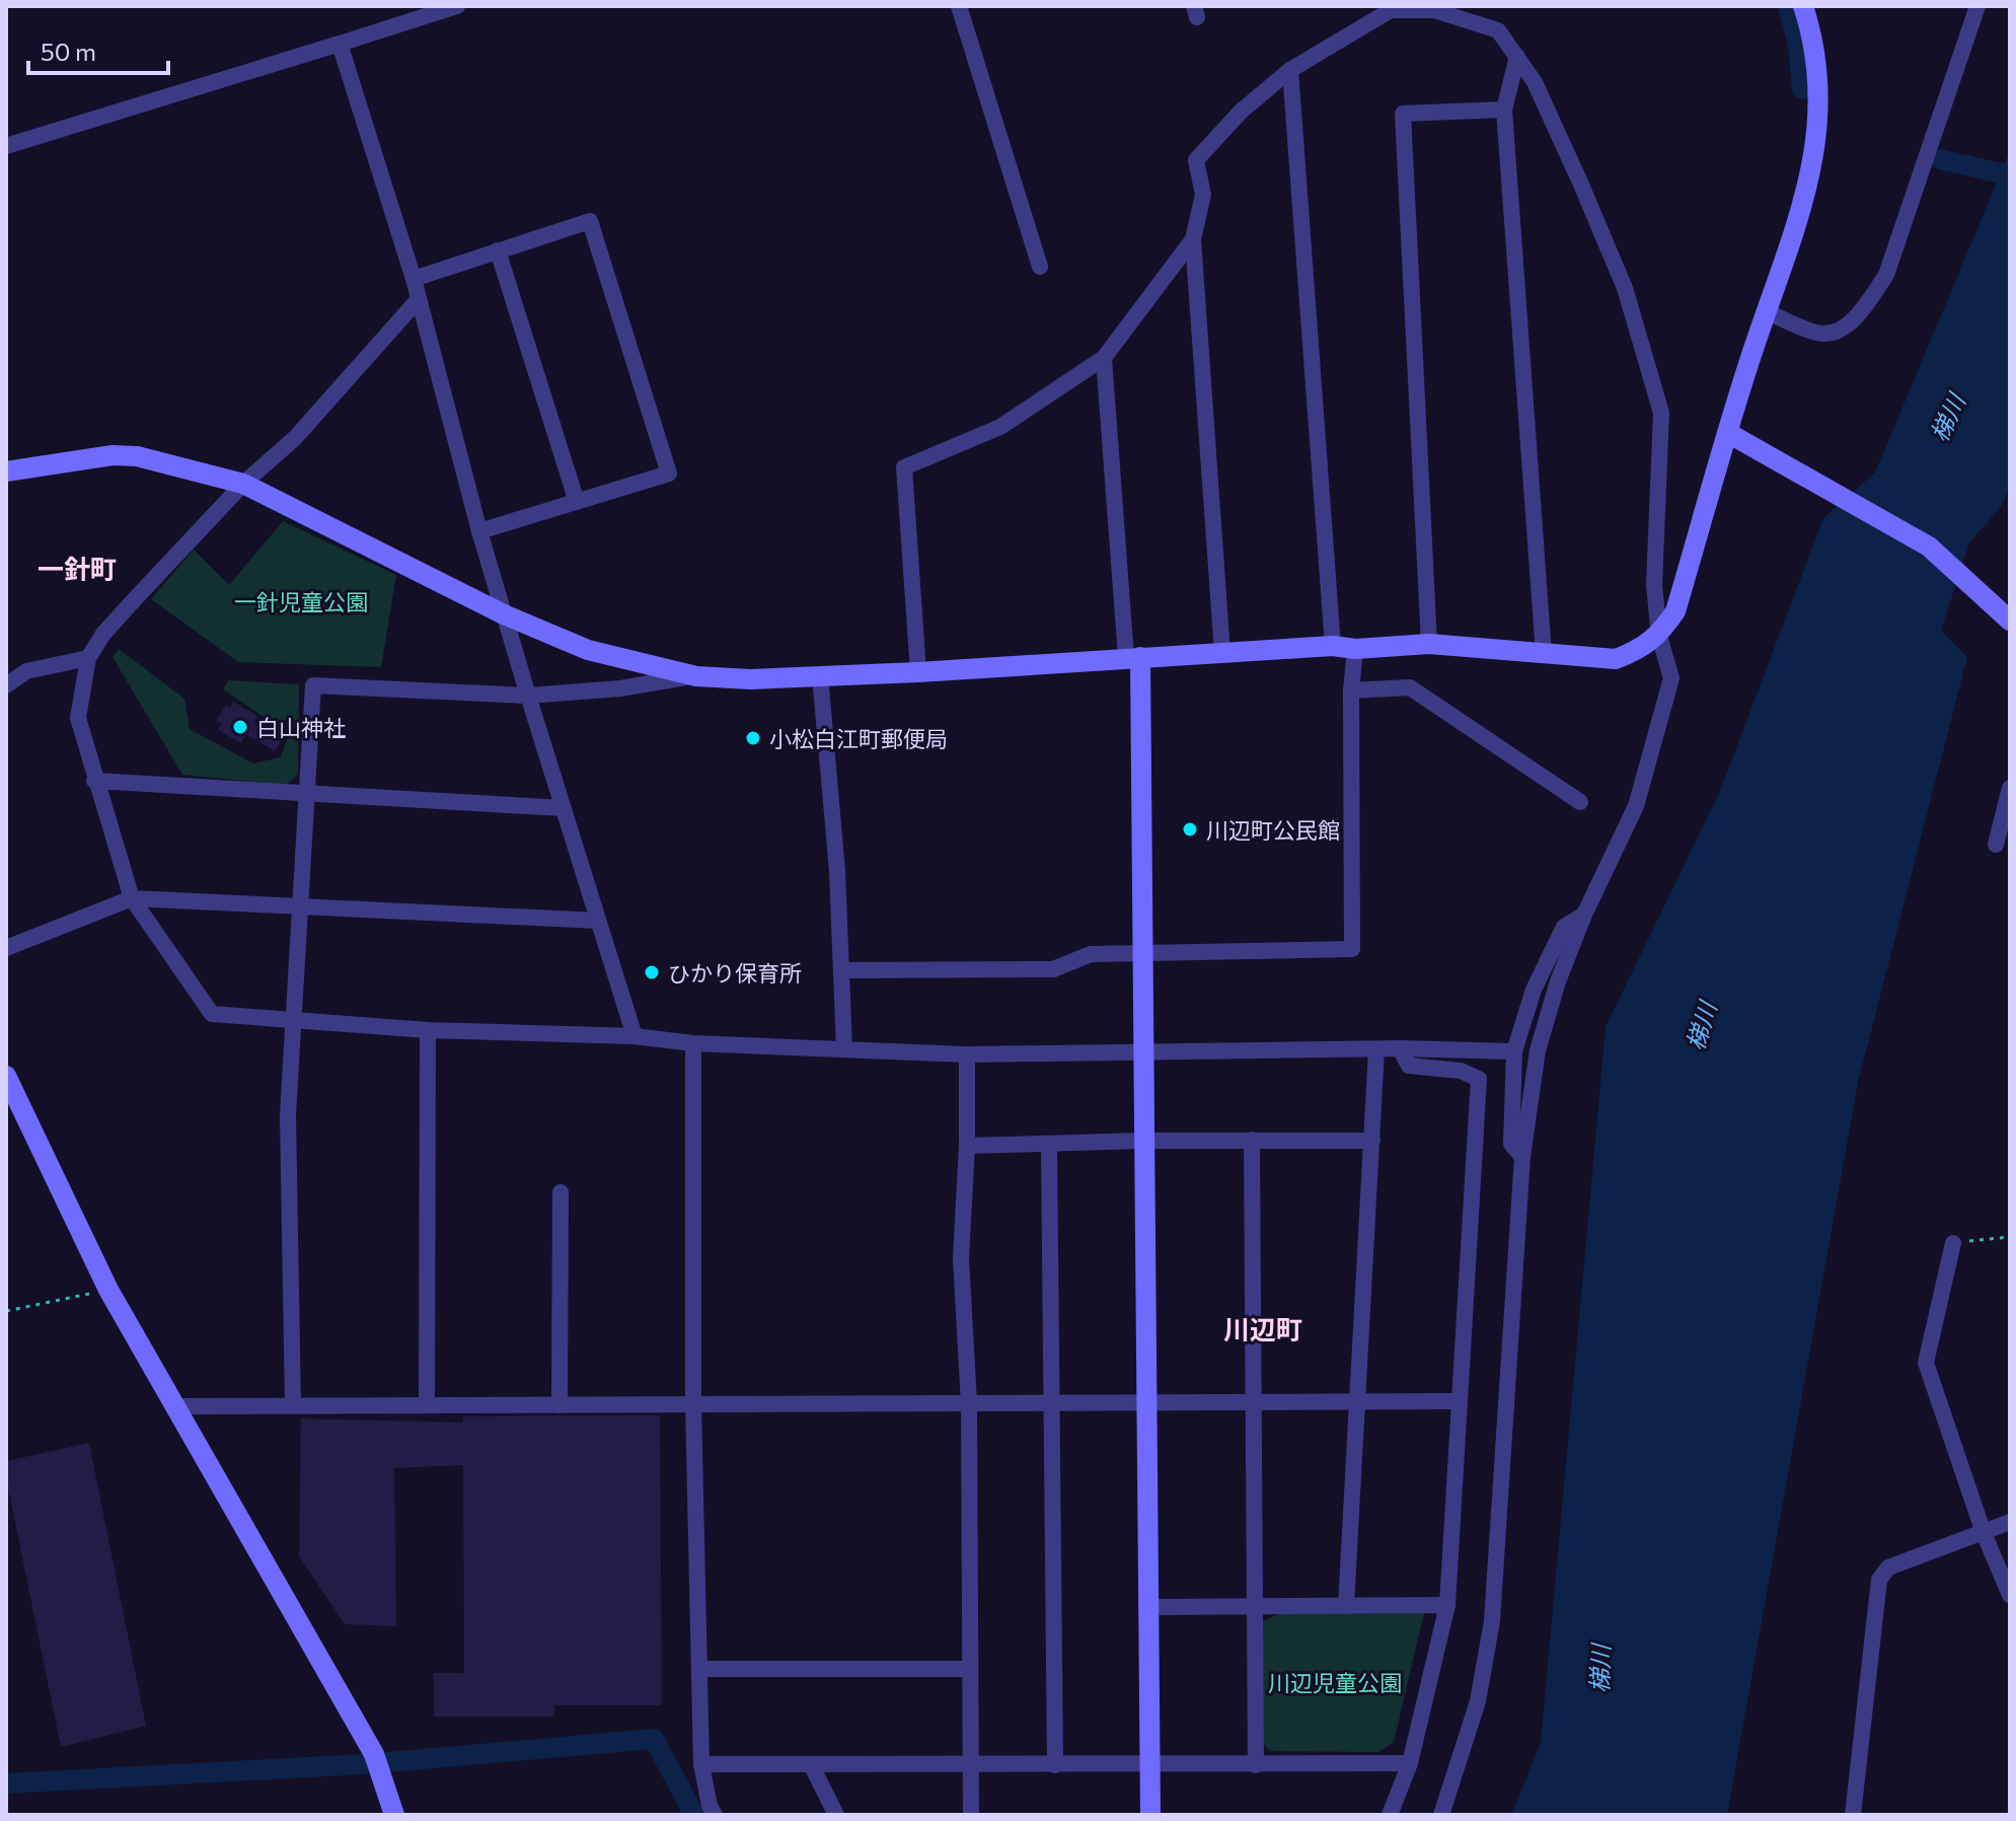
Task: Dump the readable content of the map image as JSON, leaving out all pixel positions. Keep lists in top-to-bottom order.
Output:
{
  "districts": ["一針町", "川辺町"],
  "water": ["梯川"],
  "parks": ["一針児童公園", "川辺児童公園"],
  "places": [
    "白山神社",
    "小松白江町郵便局",
    "川辺町公民館",
    "ひかり保育所"
  ],
  "scale_bar": "50 m"
}
